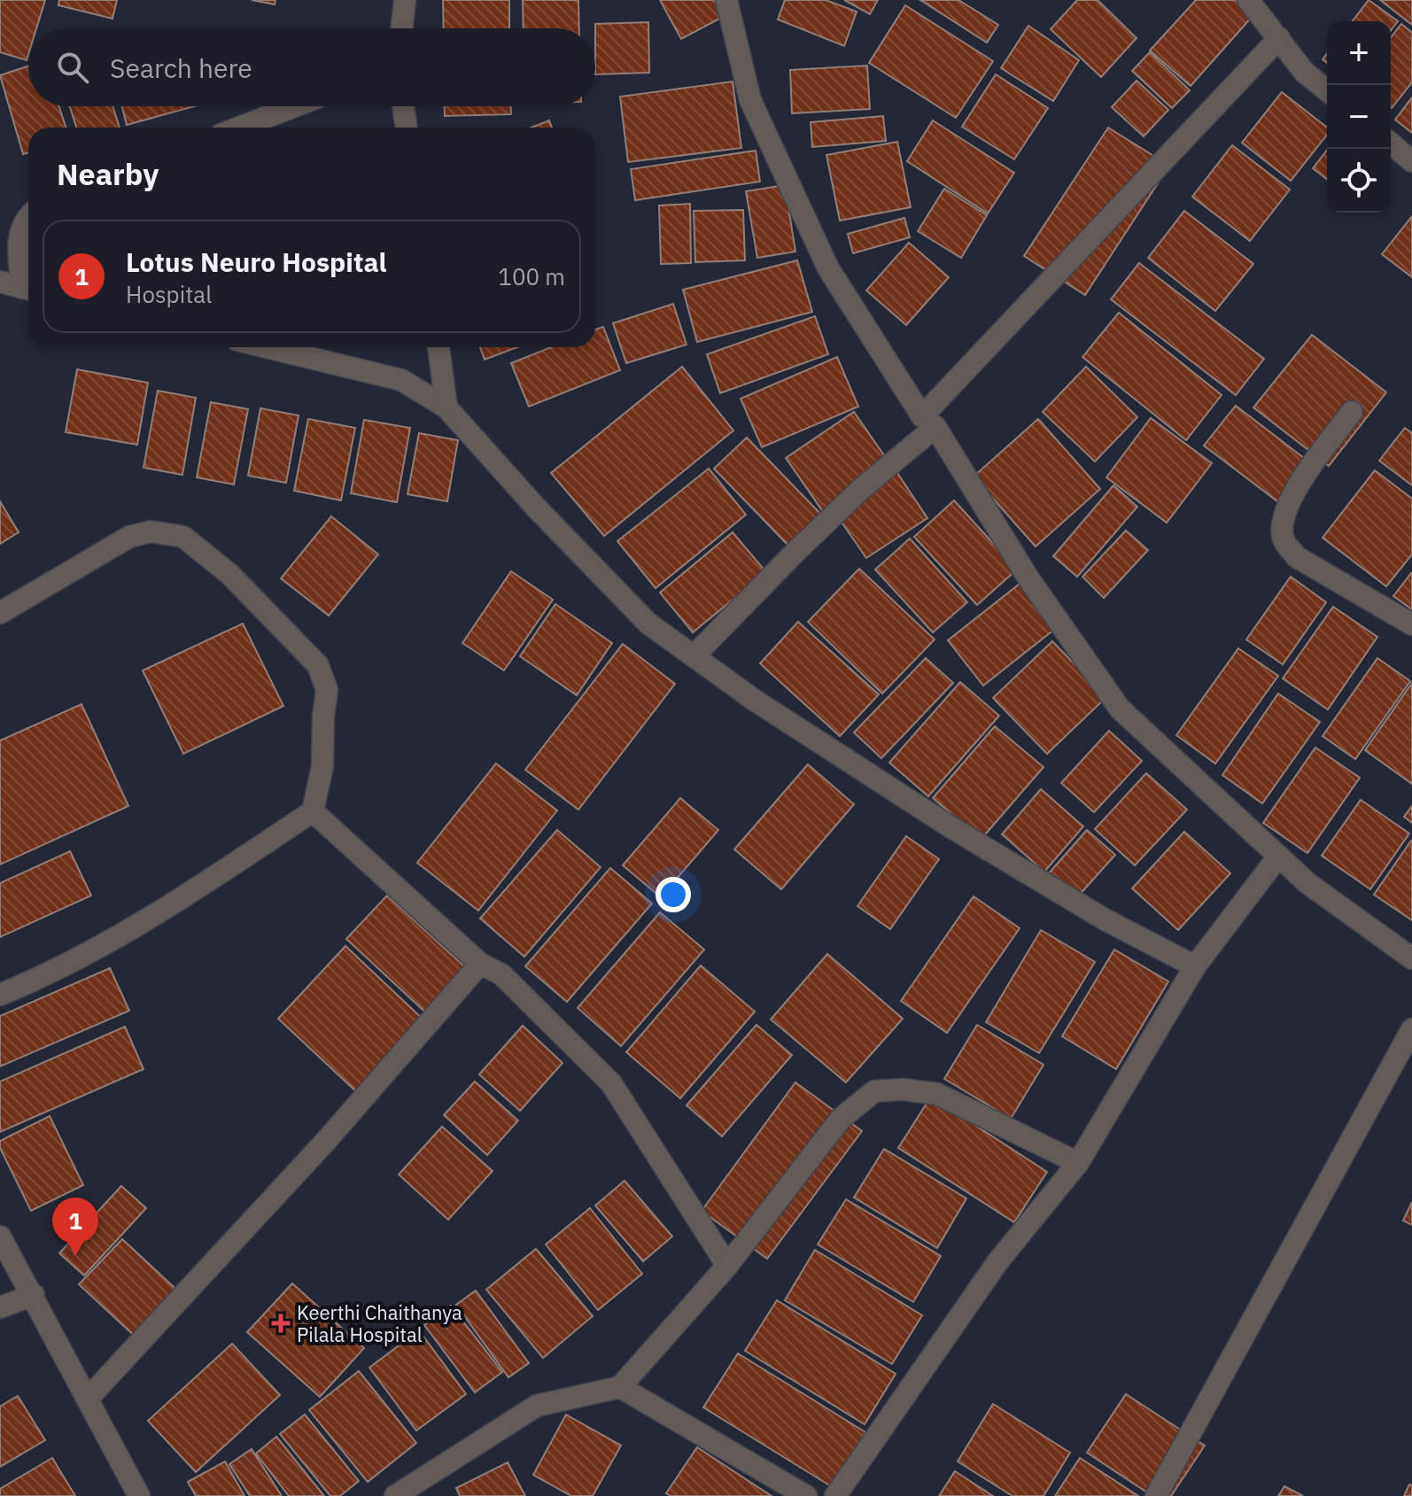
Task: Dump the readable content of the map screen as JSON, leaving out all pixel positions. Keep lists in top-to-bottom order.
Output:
{
  "places": {
    "health": ["Keerthi Chaithanya Pilala Hospital"]
  },
  "page": {
    "map_buttons": ["+", "−"],
    "search": "Search here",
    "heading": "Nearby",
    "list": [
      {
        "mark": "1",
        "name": "Lotus Neuro Hospital",
        "note": "Hospital",
        "value": "100 m"
      }
    ],
    "pins": "1"
  }
}
